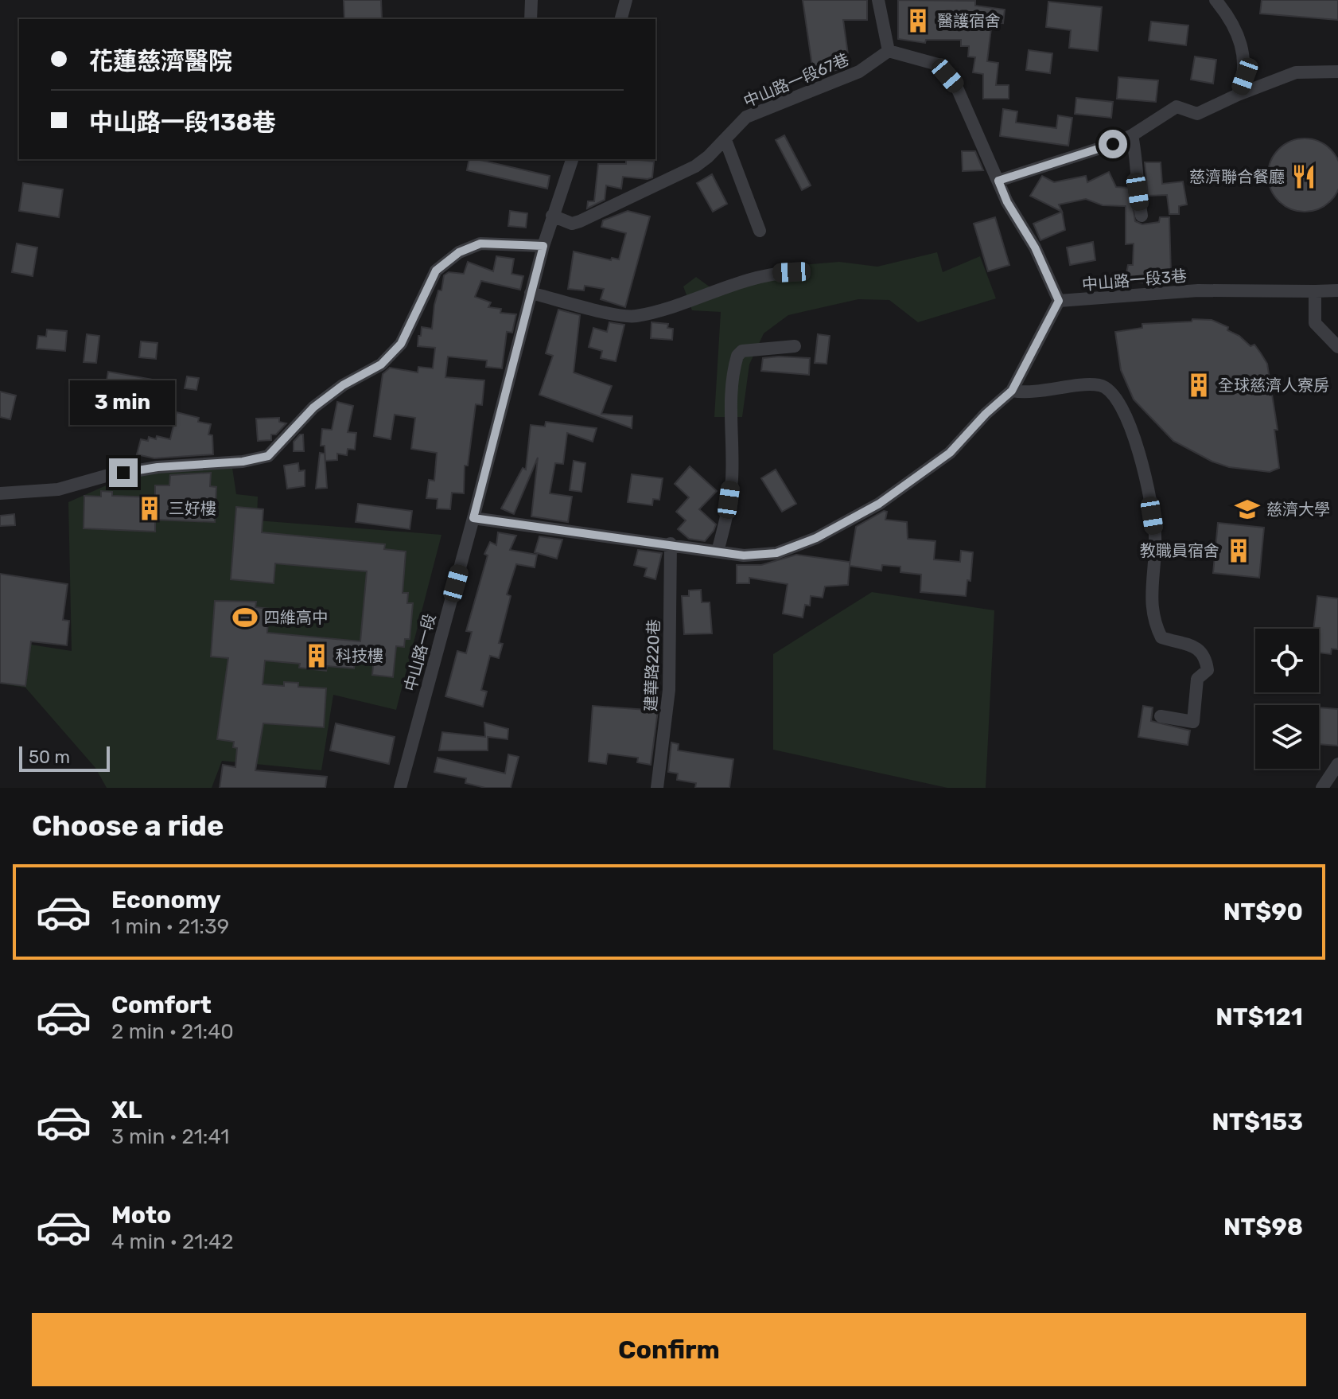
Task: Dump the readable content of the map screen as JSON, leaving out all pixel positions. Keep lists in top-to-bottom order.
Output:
{
  "streets": {
    "street": [
      "中山路一段67巷",
      "中山路一段3巷",
      "中山路一段",
      "建華路220巷"
    ]
  },
  "crossings": [
    ["中山路一段67巷", "中山路一段"]
  ],
  "places": {
    "building": [
      "醫護宿舍",
      "全球慈濟人寮房",
      "三好樓",
      "教職員宿舍",
      "科技樓"
    ],
    "restaurant": ["慈濟聯合餐廳"],
    "school or university": ["慈濟大學"],
    "sports": ["四維高中"]
  },
  "scale_bar": "50 m",
  "page": {
    "banner": ["花蓮慈濟醫院", "中山路一段138巷"],
    "bubble": "3 min",
    "scale": "50 m",
    "heading": "Choose a ride",
    "list": [
      {
        "name": "Economy",
        "note": "1 min · 21:39",
        "value": "NT$90"
      },
      {
        "name": "Comfort",
        "note": "2 min · 21:40",
        "value": "NT$121"
      },
      {
        "name": "XL",
        "note": "3 min · 21:41",
        "value": "NT$153"
      },
      {
        "name": "Moto",
        "note": "4 min · 21:42",
        "value": "NT$98"
      }
    ],
    "buttons": "Confirm"
  }
}
